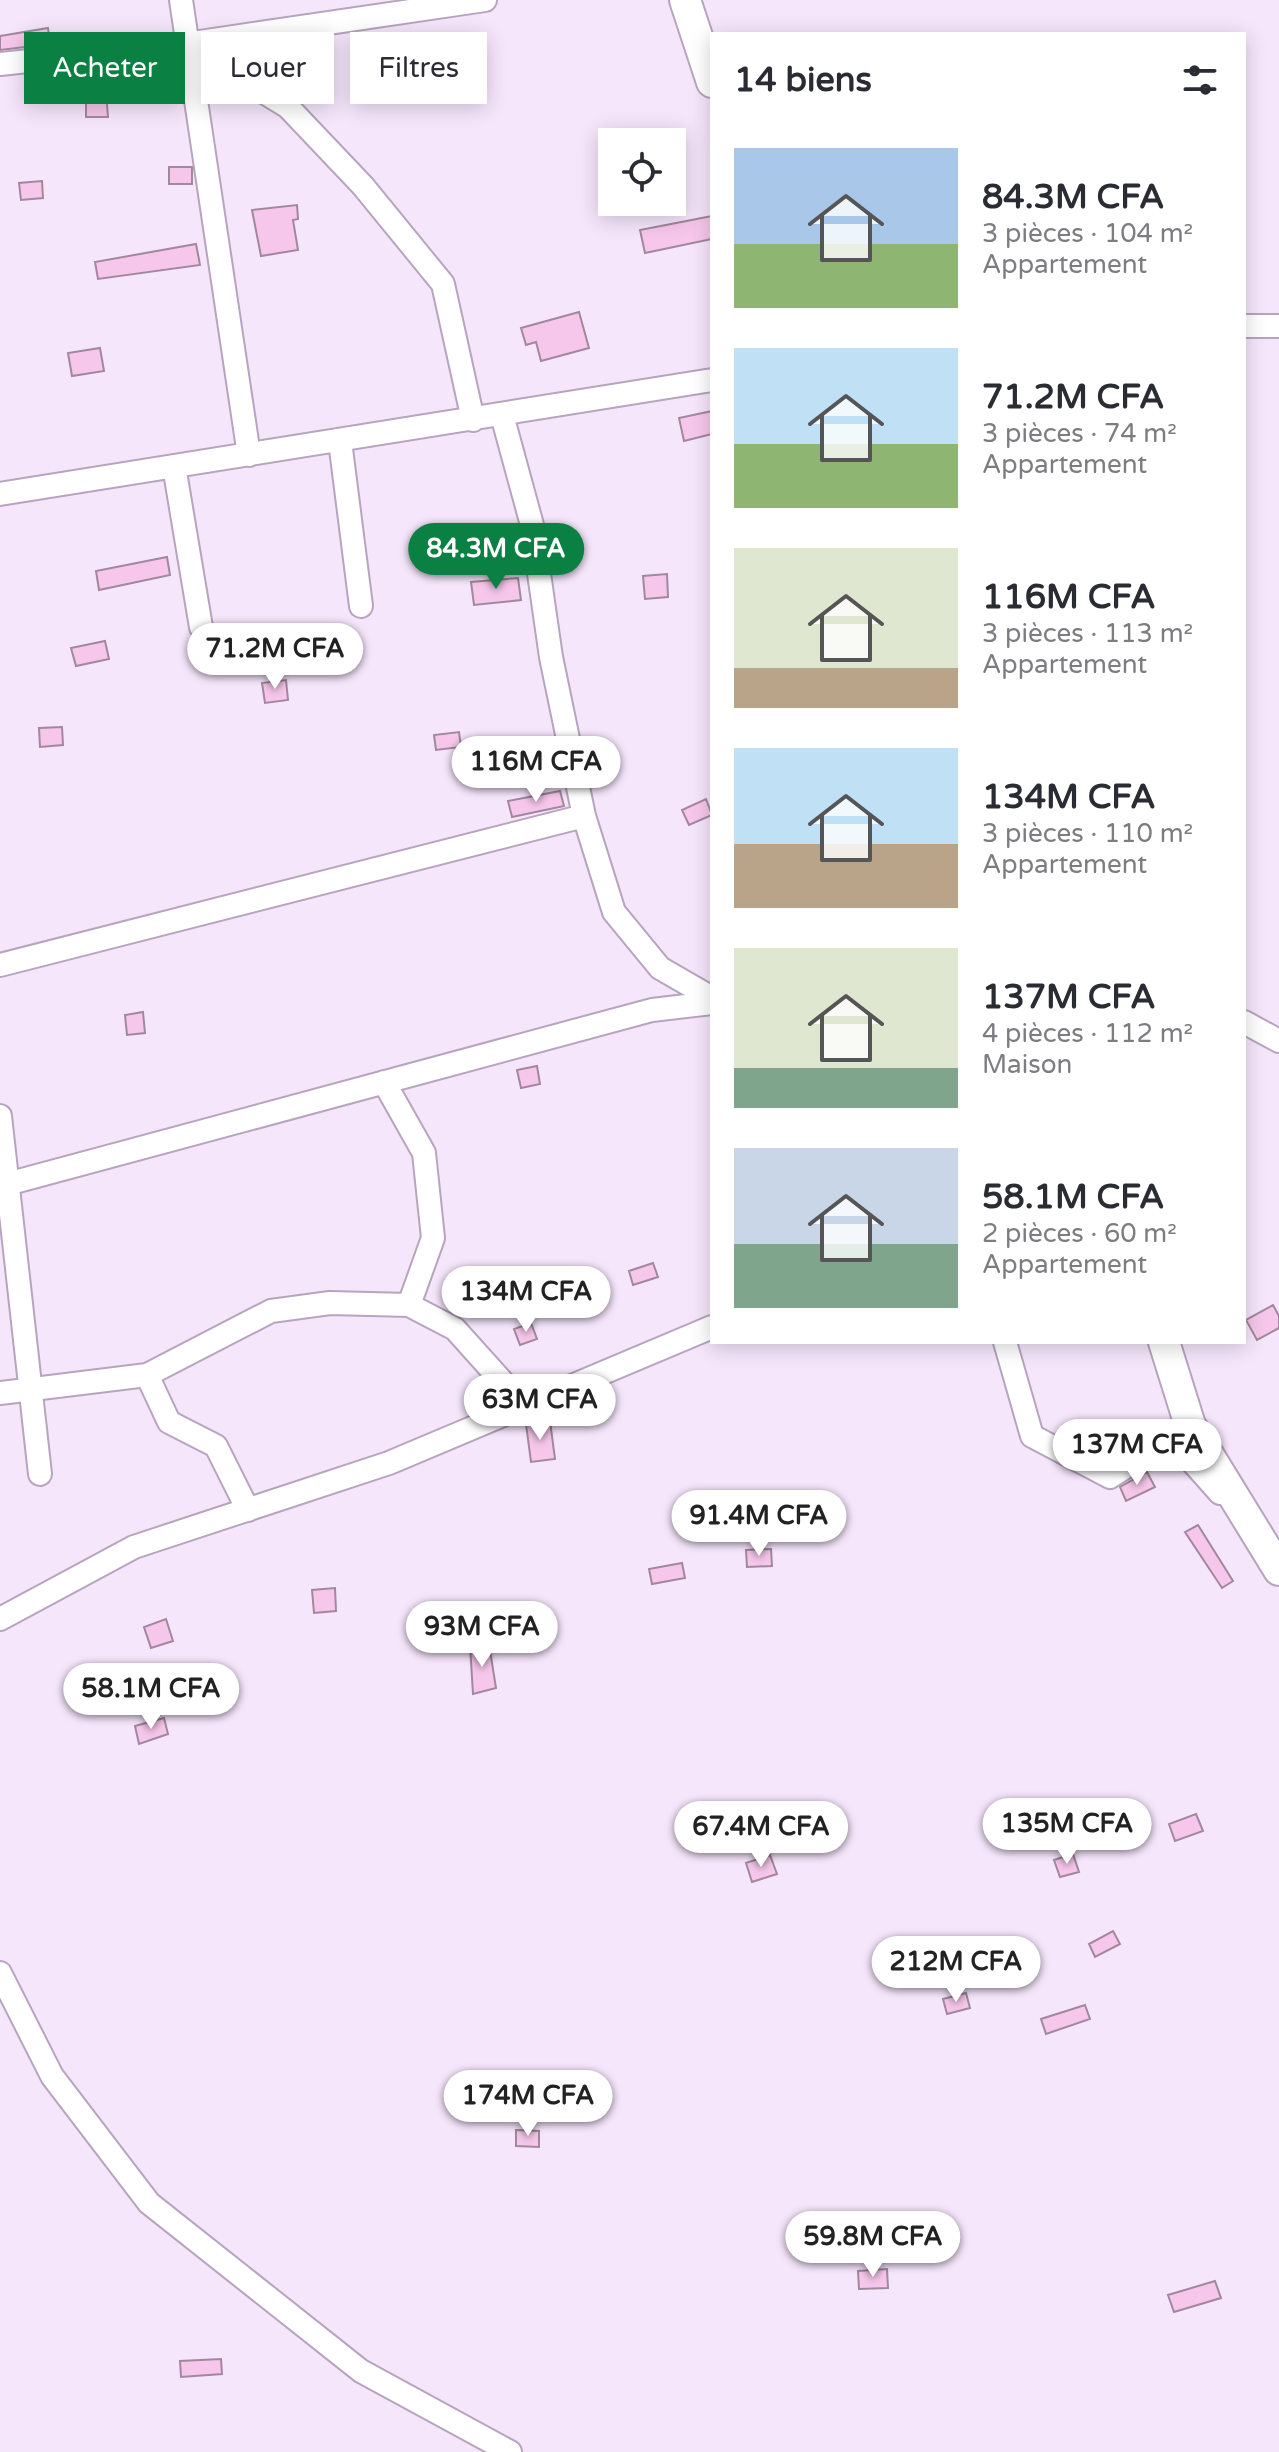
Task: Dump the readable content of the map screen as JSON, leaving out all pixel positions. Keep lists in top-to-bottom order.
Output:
{
  "page": {
    "chip": ["Acheter", "Louer", "Filtres"],
    "heading": "14 biens",
    "list": [
      {
        "name": "84.3M CFA",
        "note": "3 pièces · 104 m² · Appartement"
      },
      {
        "name": "71.2M CFA",
        "note": "3 pièces · 74 m² · Appartement"
      },
      {
        "name": "116M CFA",
        "note": "3 pièces · 113 m² · Appartement"
      },
      {
        "name": "134M CFA",
        "note": "3 pièces · 110 m² · Appartement"
      },
      {
        "name": "137M CFA",
        "note": "4 pièces · 112 m² · Maison"
      },
      {
        "name": "58.1M CFA",
        "note": "2 pièces · 60 m² · Appartement"
      }
    ],
    "price": [
      "84.3M CFA",
      "71.2M CFA",
      "116M CFA",
      "134M CFA",
      "63M CFA",
      "137M CFA",
      "91.4M CFA",
      "93M CFA",
      "58.1M CFA",
      "135M CFA",
      "67.4M CFA",
      "212M CFA",
      "174M CFA",
      "59.8M CFA"
    ]
  }
}
